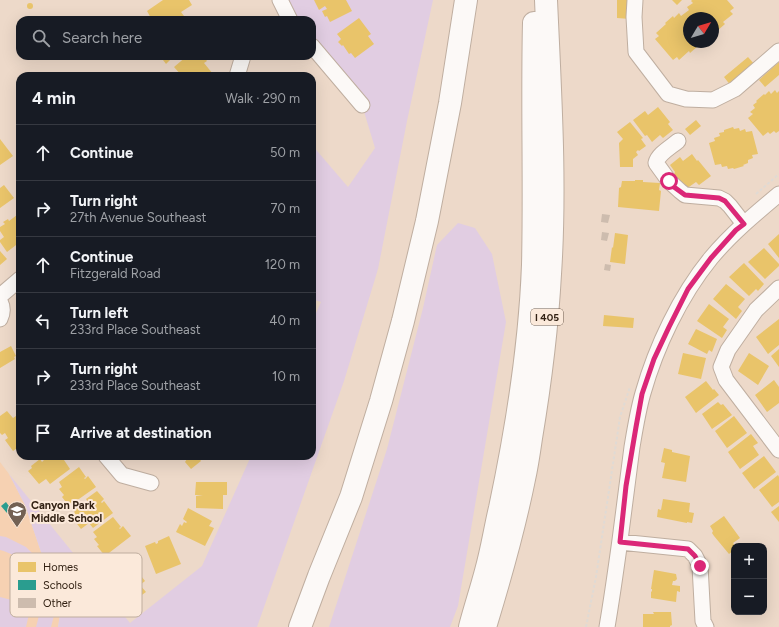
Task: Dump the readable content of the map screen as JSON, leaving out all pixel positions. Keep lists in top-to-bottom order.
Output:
{
  "streets": {
    "highway": ["I 405"]
  },
  "places": {
    "school or university": ["Canyon Park Middle School"]
  },
  "legend": ["Homes", "Schools", "Other"],
  "north": "top right",
  "page": {
    "search": "Search here",
    "heading": ["4 min", "Walk · 290 m"],
    "list": [
      ["Continue", "50 m"],
      ["Turn right", "27th Avenue Southeast", "70 m"],
      ["Continue", "Fitzgerald Road", "120 m"],
      ["Turn left", "233rd Place Southeast", "40 m"],
      ["Turn right", "233rd Place Southeast", "10 m"],
      "Arrive at destination"
    ],
    "map_buttons": ["+", "−"]
  }
}
